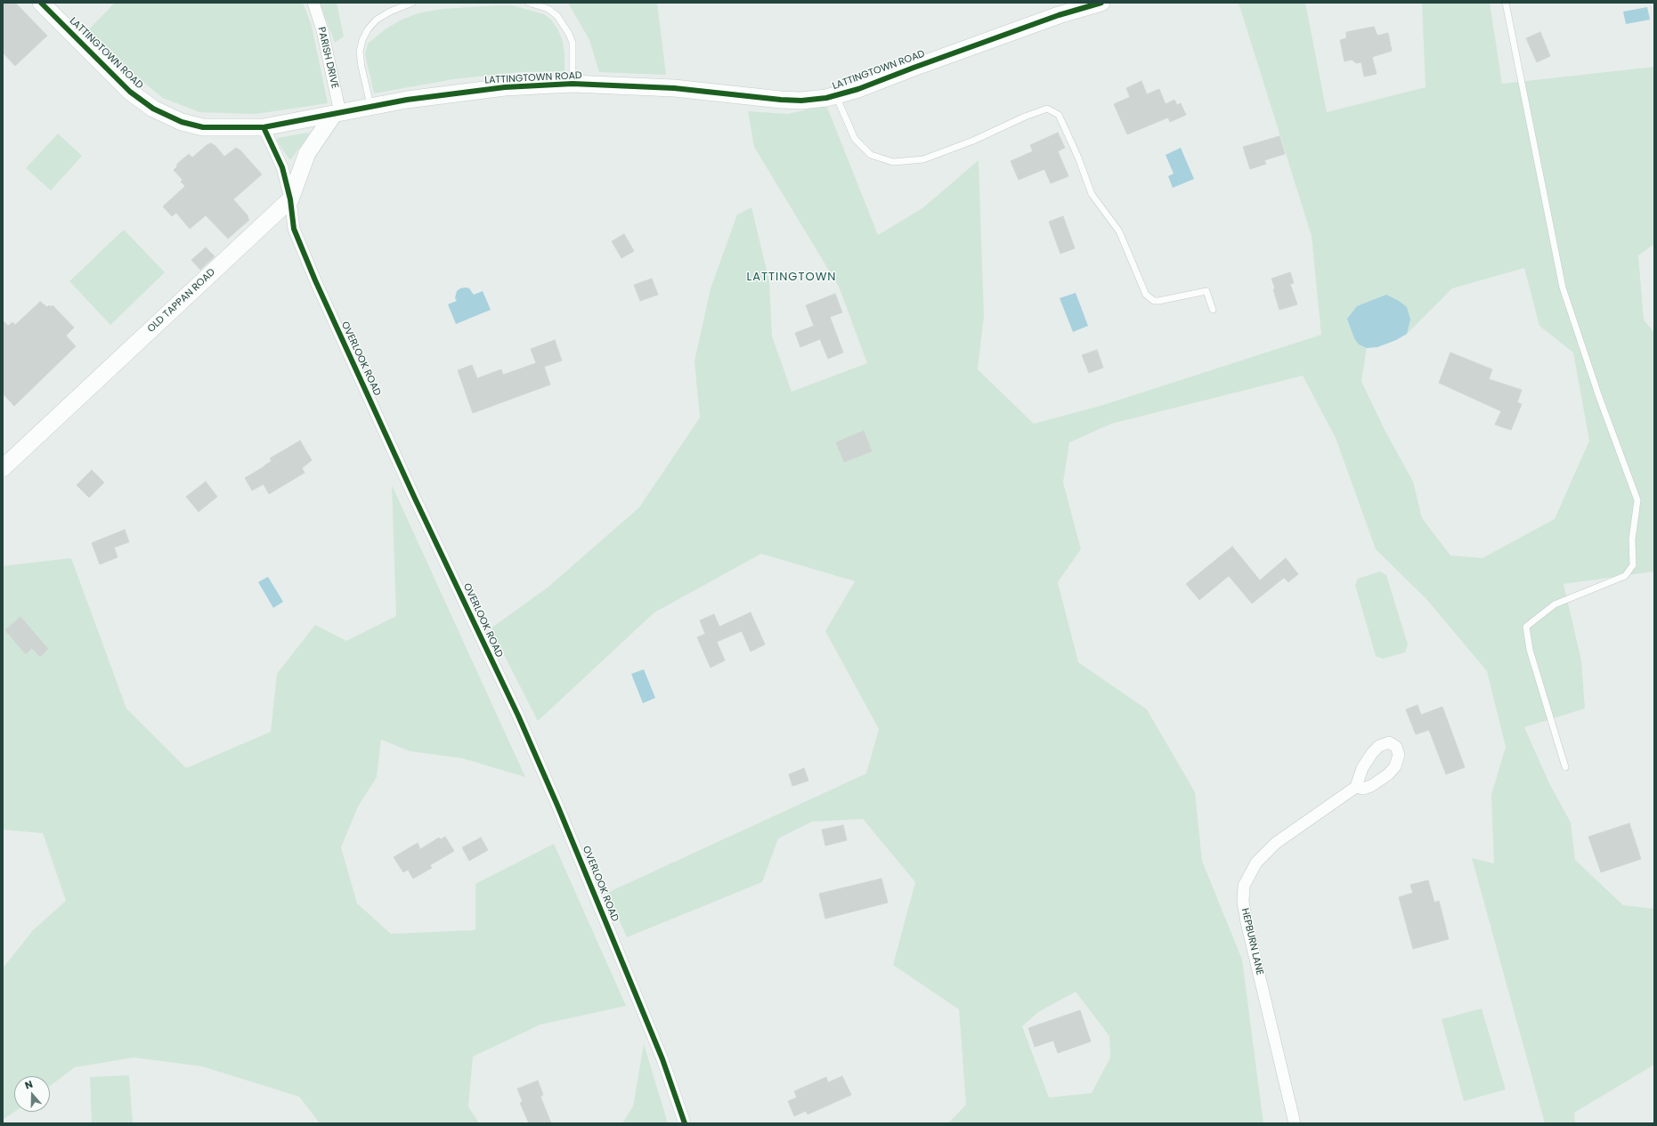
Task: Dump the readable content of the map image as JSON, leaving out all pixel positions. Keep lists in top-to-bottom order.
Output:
{
  "streets": {
    "street": [
      "LATTINGTOWN ROAD",
      "PARISH DRIVE",
      "OLD TAPPAN ROAD",
      "OVERLOOK ROAD",
      "HEPBURN LANE"
    ]
  },
  "crossings": [
    ["LATTINGTOWN ROAD", "PARISH DRIVE"],
    ["LATTINGTOWN ROAD", "OLD TAPPAN ROAD"],
    ["LATTINGTOWN ROAD", "OVERLOOK ROAD"],
    ["PARISH DRIVE", "OLD TAPPAN ROAD"],
    ["OLD TAPPAN ROAD", "OVERLOOK ROAD"]
  ],
  "districts": ["LATTINGTOWN"],
  "north": "top"
}
